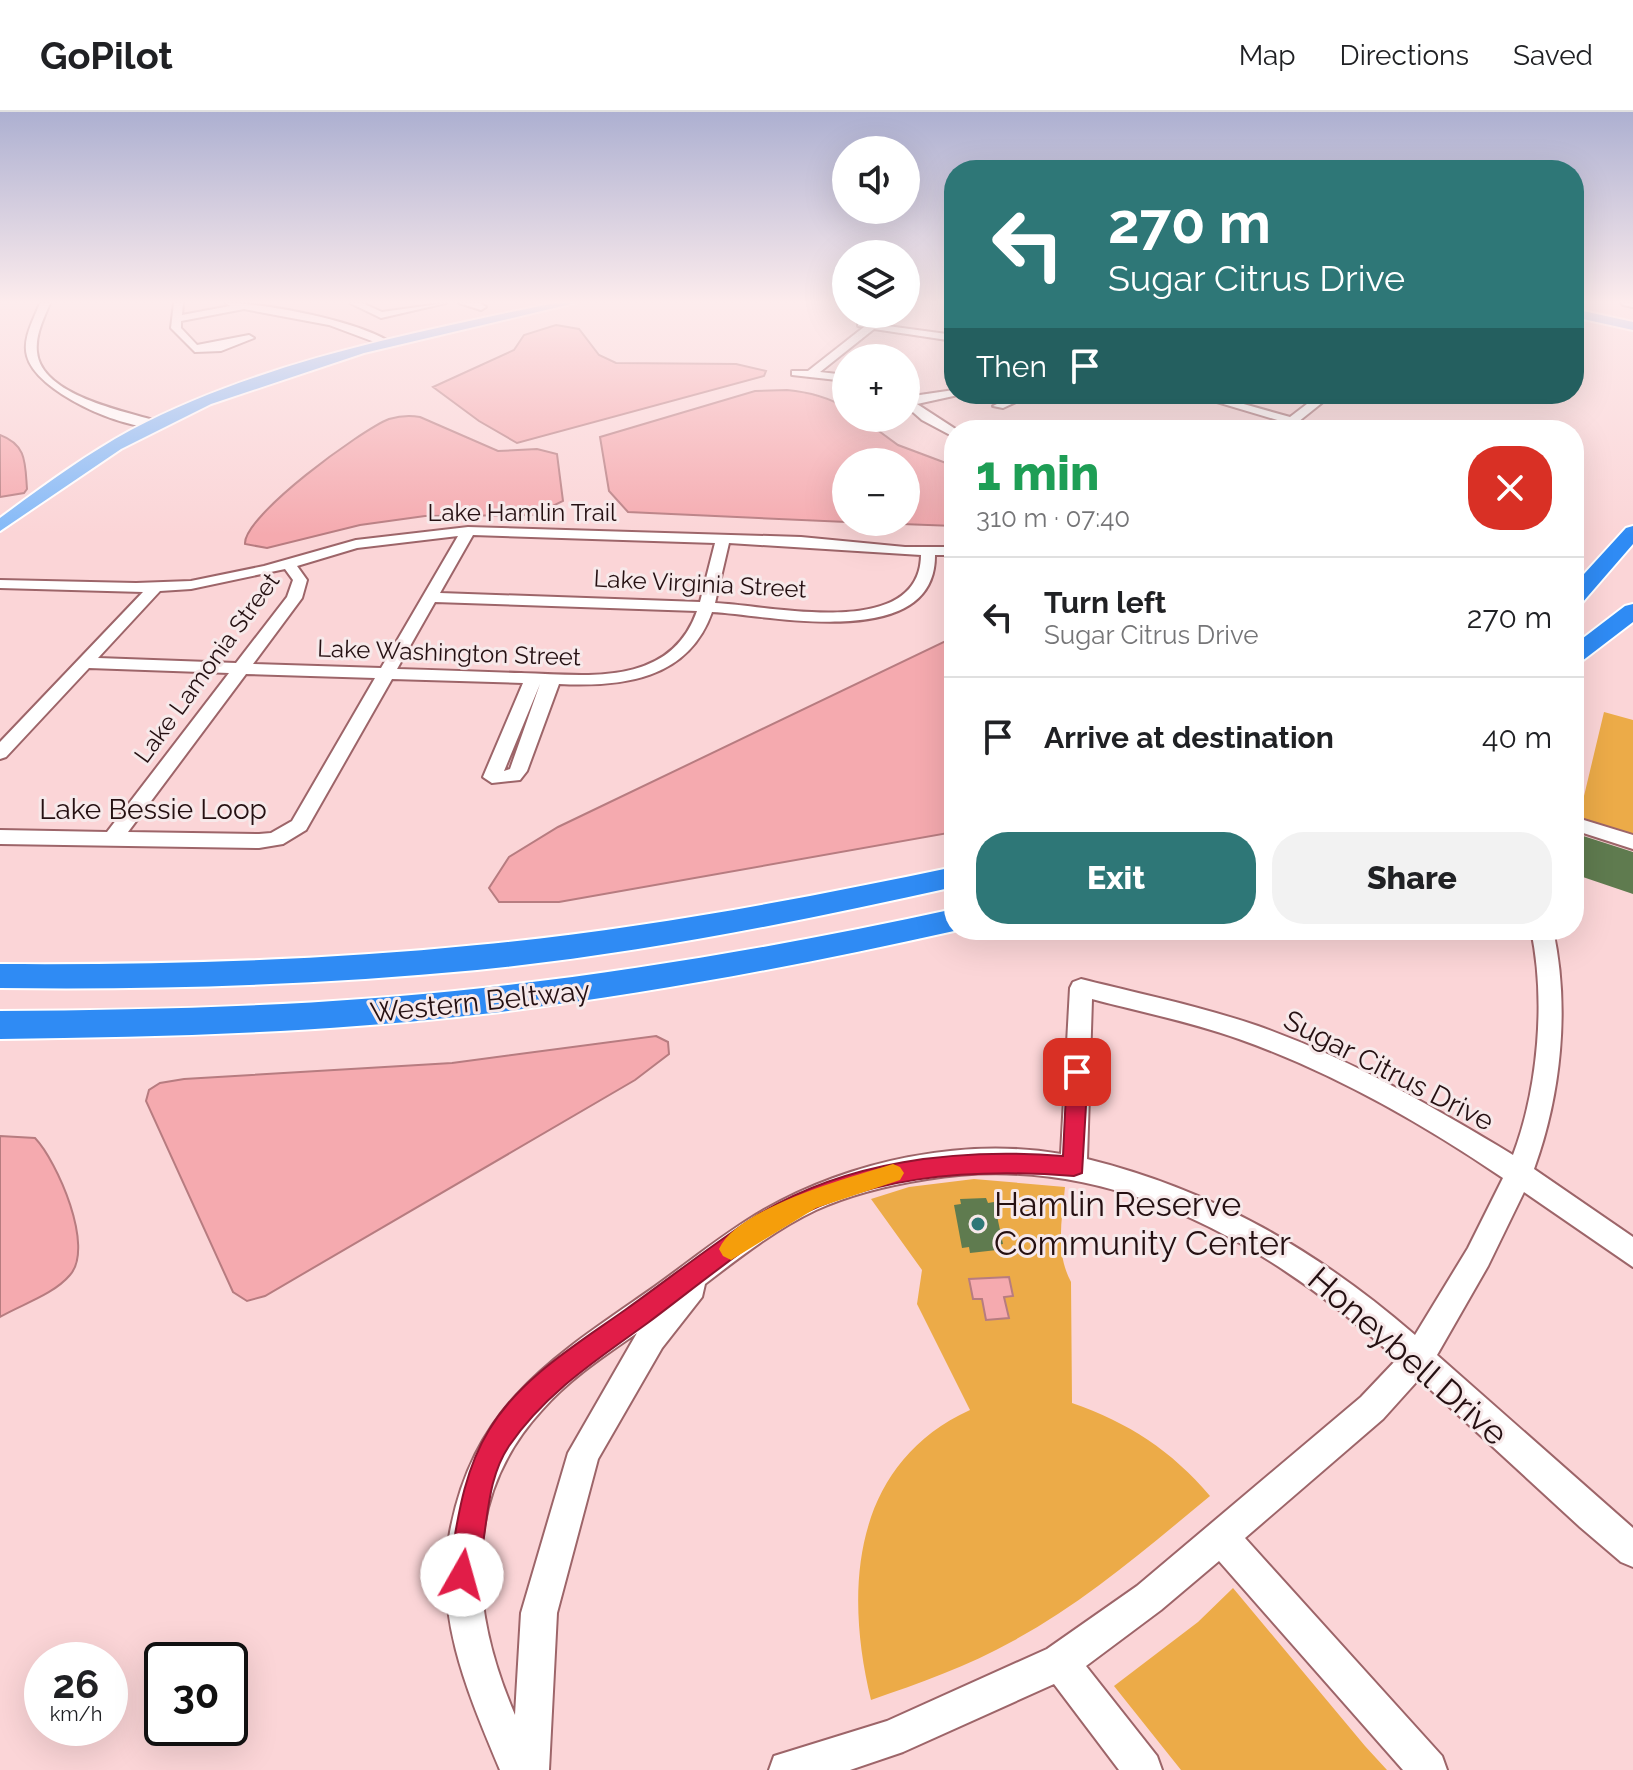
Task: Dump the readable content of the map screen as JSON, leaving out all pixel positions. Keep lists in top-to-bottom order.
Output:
{
  "streets": {
    "highway": ["Western Beltway"],
    "street": [
      "Lake Hamlin Trail",
      "Lake Virginia Street",
      "Lake Washington Street",
      "Lake Lamonia Street",
      "Lake Bessie Loop",
      "Sugar Citrus Drive",
      "Honeybell Drive"
    ]
  },
  "crossings": [
    ["Lake Hamlin Trail", "Lake Virginia Street"],
    ["Lake Hamlin Trail", "Lake Washington Street"],
    ["Lake Hamlin Trail", "Lake Lamonia Street"],
    ["Lake Hamlin Trail", "Lake Bessie Loop"],
    ["Lake Virginia Street", "Lake Washington Street"],
    ["Lake Virginia Street", "Lake Bessie Loop"],
    ["Lake Washington Street", "Lake Lamonia Street"],
    ["Lake Washington Street", "Lake Bessie Loop"],
    ["Lake Lamonia Street", "Lake Bessie Loop"],
    ["Sugar Citrus Drive", "Honeybell Drive"]
  ],
  "places": ["Hamlin Reserve Community Center"],
  "page": {
    "header": "GoPilot",
    "nav": ["Map", "Directions", "Saved"],
    "map_buttons": ["+", "−"],
    "turn": ["270 m", "Sugar Citrus Drive"],
    "then": "Then",
    "heading": ["1 min", "310 m · 07:40"],
    "list": [
      {
        "name": "Turn left",
        "note": "Sugar Citrus Drive",
        "value": "270 m"
      },
      {
        "name": "Arrive at destination",
        "value": "40 m"
      }
    ],
    "buttons": ["Exit", "Share"],
    "speed": "26 km/h",
    "limit": "30"
  }
}
